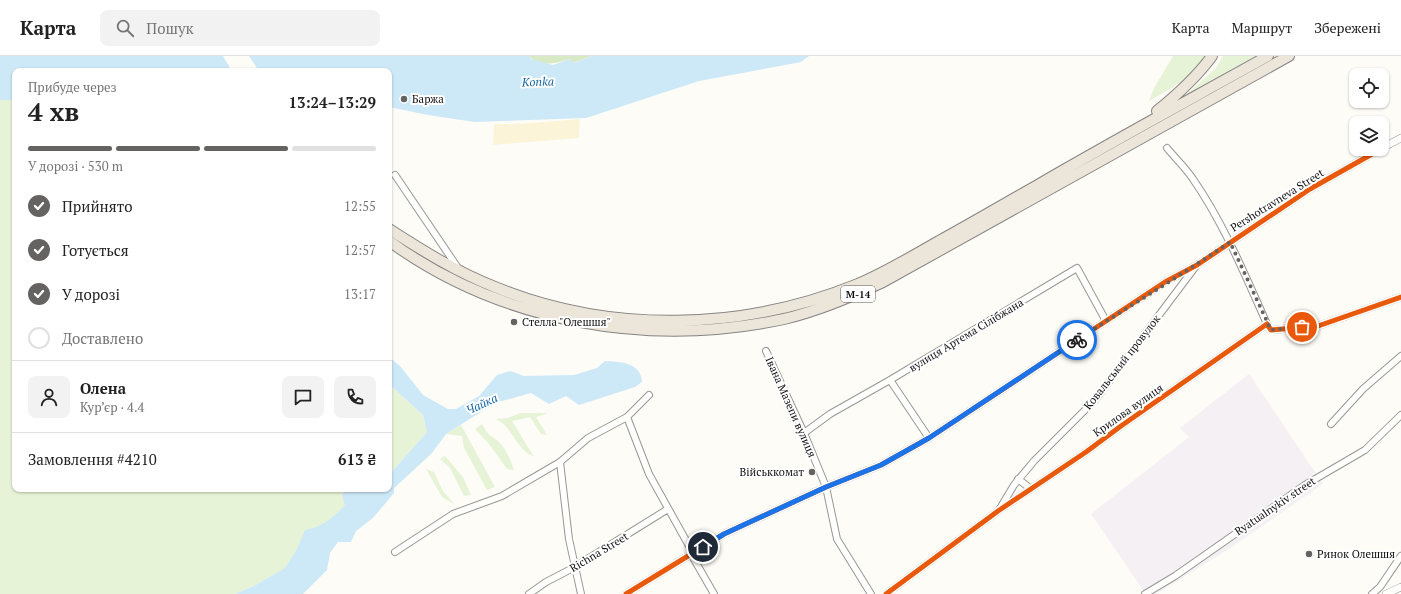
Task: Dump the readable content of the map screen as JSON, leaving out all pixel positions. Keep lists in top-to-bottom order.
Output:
{
  "streets": {
    "highway": ["М-14"],
    "street": [
      "Pershotravneva Street",
      "вулиця Артема Сілібжана",
      "Ковальський провулок",
      "Івана Мазепи вулиця",
      "Крилова вулиця",
      "Ryatualnykiv street",
      "Richna Street"
    ]
  },
  "crossings": [
    ["Pershotravneva Street", "вулиця Артема Сілібжана"],
    ["Pershotravneva Street", "Ковальський провулок"],
    ["Pershotravneva Street", "Івана Мазепи вулиця"],
    ["вулиця Артема Сілібжана", "Івана Мазепи вулиця"],
    ["Ковальський провулок", "Крилова вулиця"]
  ],
  "water": ["Konka", "Чайка"],
  "places": [
    "Баржа",
    "Стелла \"Олешшя\"",
    "Військкомат",
    "Ринок Олешшя"
  ],
  "page": {
    "header": "Карта",
    "search": "Пошук",
    "nav": ["Карта", "Маршрут", "Збережені"],
    "heading": ["4 хв", "Прибуде через", "13:24–13:29"],
    "panel": [
      "Олена",
      "Кур’єр · 4.4",
      "Замовлення #4210",
      "613 ₴"
    ],
    "bar": "У дорозі · 530 m",
    "list": [
      ["Прийнято", "12:55"],
      ["Готується", "12:57"],
      ["У дорозі", "13:17"],
      "Доставлено"
    ]
  }
}
